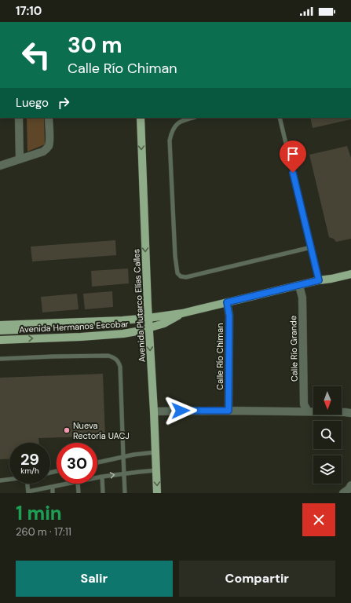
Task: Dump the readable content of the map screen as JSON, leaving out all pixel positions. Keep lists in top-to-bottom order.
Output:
{
  "streets": {
    "main road": ["Avenida Plutarco Elías Calles", "Avenida Hermanos Escobar"],
    "street": ["Calle Río Grande", "Calle Río Chiman"]
  },
  "crossings": [
    ["Avenida Plutarco Elías Calles", "Avenida Hermanos Escobar"],
    ["Avenida Hermanos Escobar", "Calle Río Grande"],
    ["Avenida Hermanos Escobar", "Calle Río Chiman"]
  ],
  "one_way": ["Avenida Plutarco Elías Calles"],
  "places": ["Nueva Rectoría UACJ"],
  "north": "bottom",
  "page": {
    "status": "17:10",
    "turn": ["30 m", "Calle Río Chiman"],
    "then": "Luego",
    "speed": "29 km/h",
    "limit": "30",
    "heading": ["1 min", "260 m · 17:11"],
    "buttons": ["Salir", "Compartir"]
  }
}
